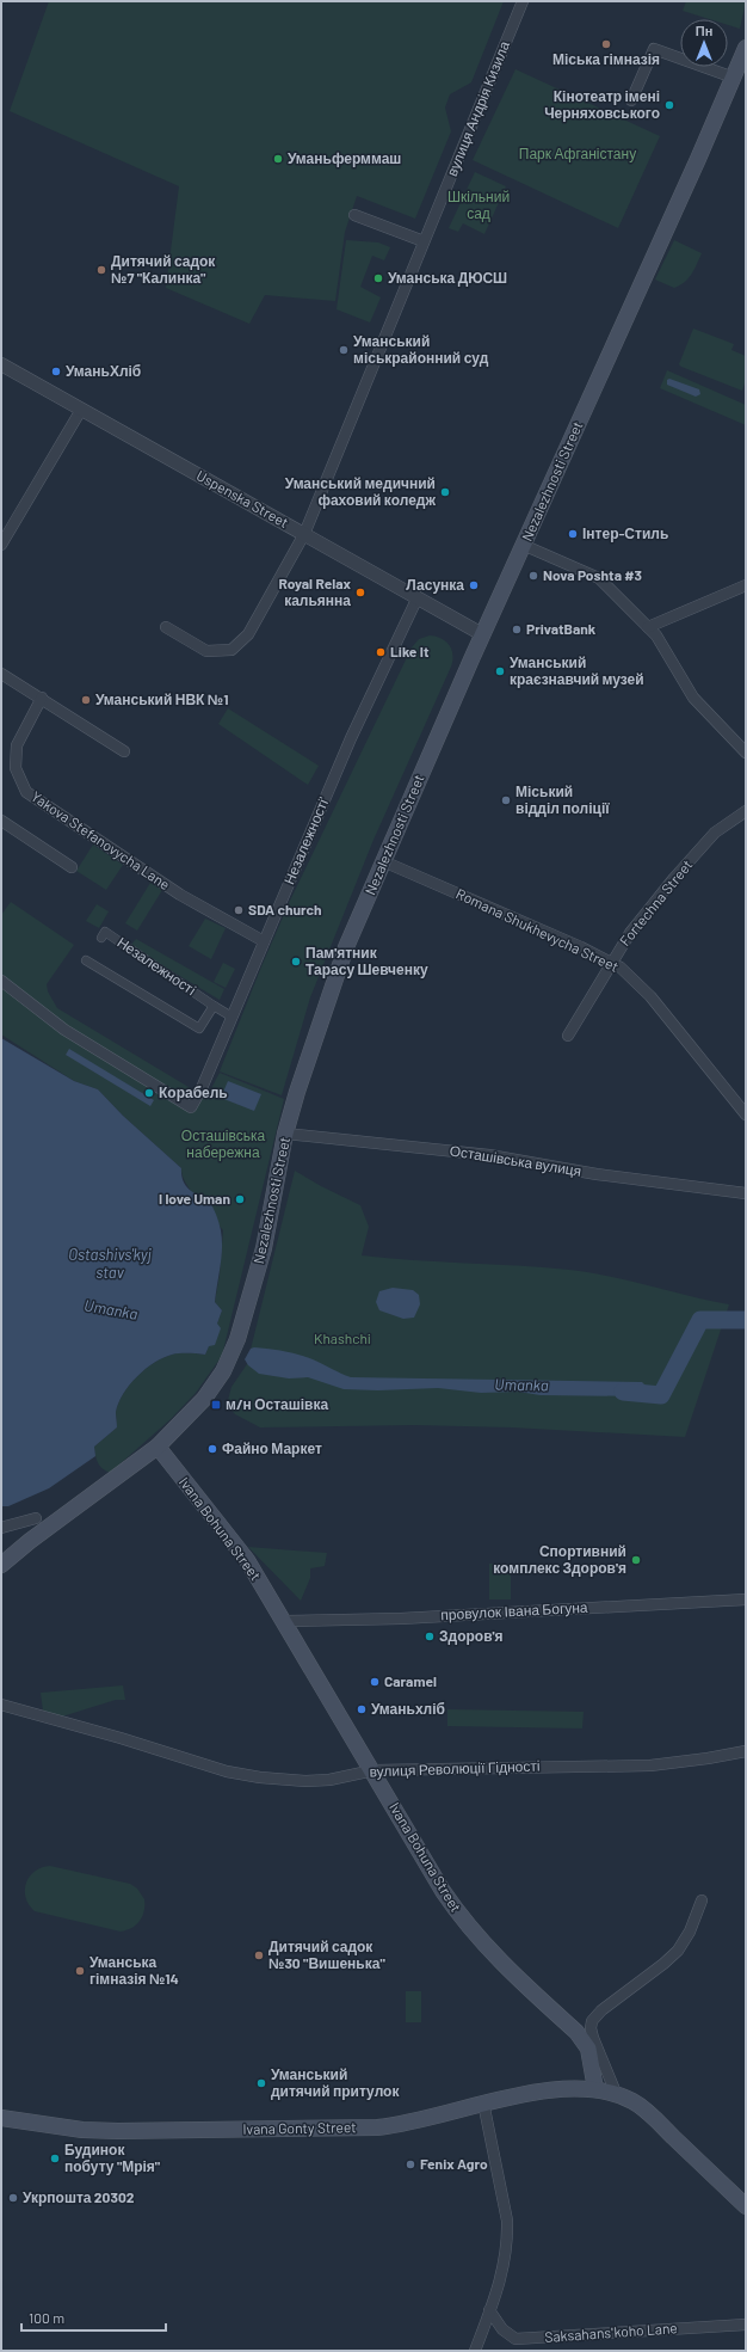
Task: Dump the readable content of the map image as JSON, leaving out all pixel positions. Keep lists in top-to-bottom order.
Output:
{
  "streets": {
    "main road": ["Nezalezhnosti Street", "Ivana Bohuna Street", "Ivana Gonty Street"],
    "street": [
      "вулиця Андрія Кизила",
      "Uspenska Street",
      "Yakova Stefanovycha Lane",
      "Незалежності'",
      "Fortechna Street",
      "Romana Shukhevycha Street",
      "Незалежності",
      "Осташівська вулиця",
      "провулок Івана Богуна",
      "вулиця Революції Гідності",
      "Saksahansʹkoho Lane"
    ]
  },
  "crossings": [
    ["вулиця Андрія Кизила", "Uspenska Street"],
    ["Nezalezhnosti Street", "Uspenska Street"],
    ["Nezalezhnosti Street", "Romana Shukhevycha Street"],
    ["Nezalezhnosti Street", "Осташівська вулиця"],
    ["Nezalezhnosti Street", "Ivana Bohuna Street"],
    ["Uspenska Street", "Незалежності'"],
    ["Yakova Stefanovycha Lane", "Незалежності'"],
    ["Fortechna Street", "Romana Shukhevycha Street"],
    ["Ivana Bohuna Street", "провулок Івана Богуна"],
    ["Ivana Bohuna Street", "вулиця Революції Гідності"],
    ["Ivana Bohuna Street", "Ivana Gonty Street"]
  ],
  "water": ["Ostashivs'kyj stav", "Umanka"],
  "parks": [
    "Парк Афганістану",
    "Шкільний сад",
    "Осташівська набережна",
    "Khashchi"
  ],
  "places": {
    "other": [
      "Міська гімназія",
      "Кінотеатр імені Черняховського",
      "Уманьферммаш",
      "Дитячий садок №7 \"Калинка\"",
      "Уманська ДЮСШ",
      "Уманський міськрайонний суд",
      "УманьХліб",
      "Уманський медичний фаховий коледж",
      "Інтер-Стиль",
      "Nova Poshta #3",
      "Ласунка",
      "Royal Relax кальянна",
      "PrivatBank",
      "Like It",
      "Уманський краєзнавчий музей",
      "Уманський НВК №1",
      "Міський відділ поліції",
      "SDA church",
      "Пам'ятник Тарасу Шевченку",
      "Корабель",
      "I love Uman",
      "Файно Маркет",
      "Спортивний комплекс Здоров'я",
      "Здоров'я",
      "Caramel",
      "Уманьхліб",
      "Дитячий садок №30 \"Вишенька\"",
      "Уманська гімназія №14",
      "Уманський дитячий притулок",
      "Будинок побуту \"Мрія\"",
      "Fenix Agro",
      "Укрпошта 20302"
    ],
    "transit": ["м/н Осташівка"]
  },
  "scale_bar": "100 m",
  "north": "top"
}
